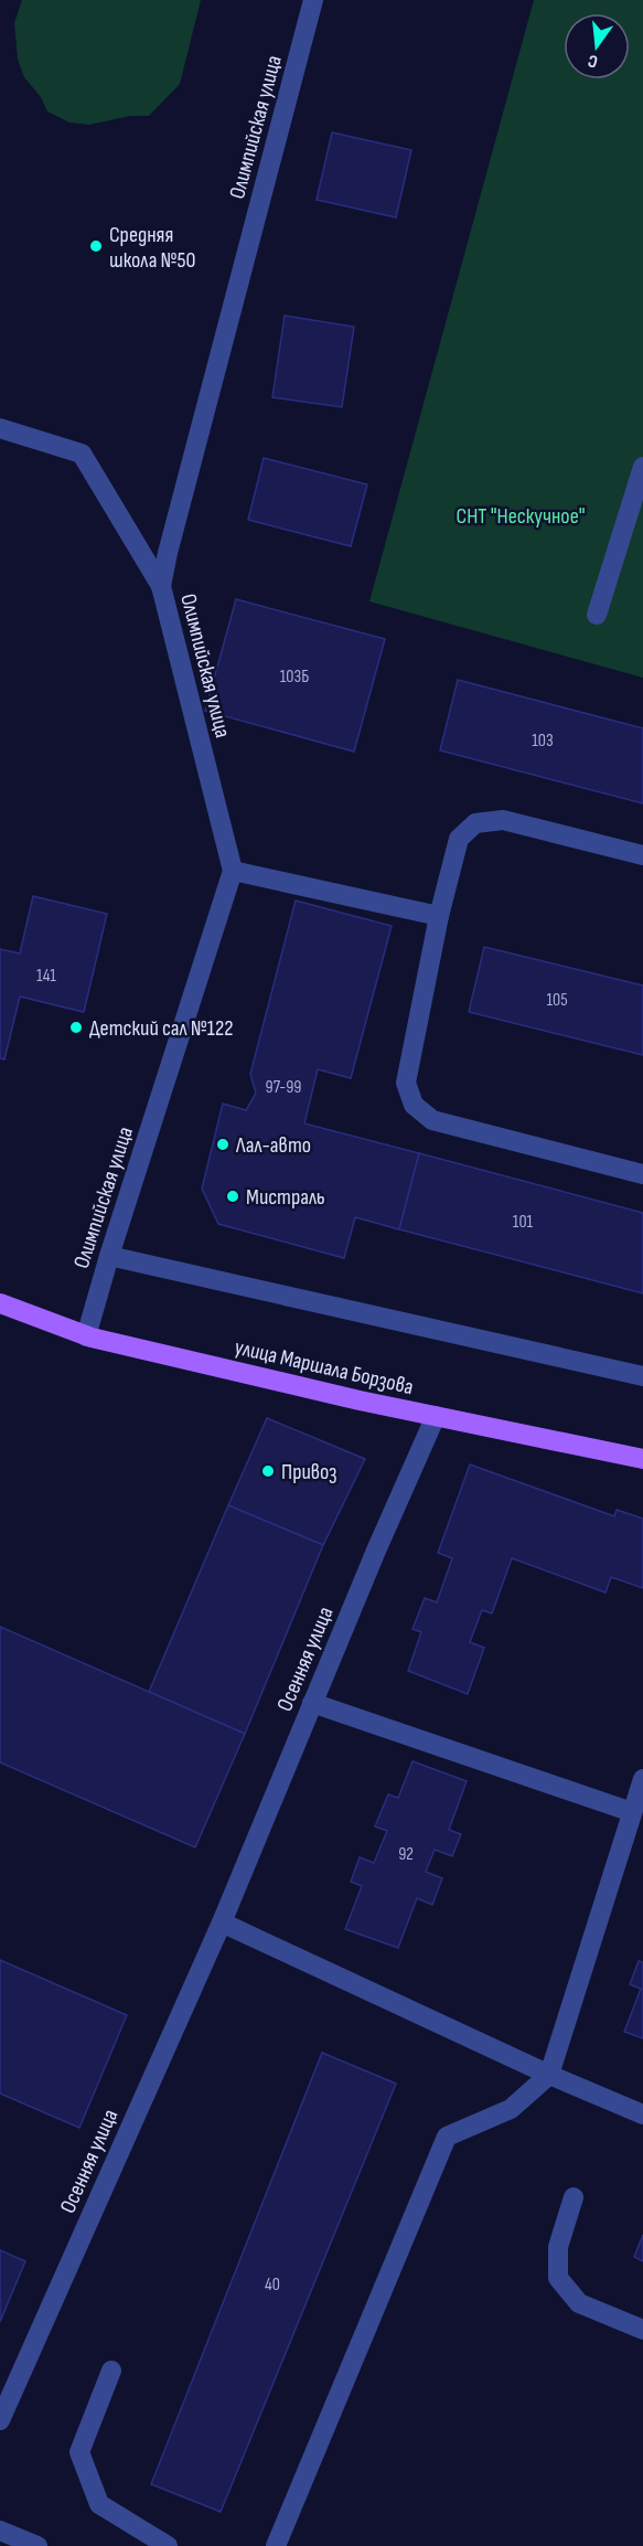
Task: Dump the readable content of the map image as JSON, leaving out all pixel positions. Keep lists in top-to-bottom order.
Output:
{
  "streets": {
    "main road": ["улица Маршала Борзова"],
    "street": ["Олимпийская улица", "Осенняя улица"]
  },
  "crossings": [
    ["Олимпийская улица", "улица Маршала Борзова"],
    ["улица Маршала Борзова", "Осенняя улица"]
  ],
  "parks": ["СНТ \"Нескучное\""],
  "places": [
    "Средняя школа №50",
    "Детский сал №122",
    "Лал-авто",
    "Мистраль",
    "Привоз"
  ],
  "house_numbers": [
    "103Б",
    "103",
    "141",
    "105",
    "97-99",
    "101",
    "92",
    "40"
  ],
  "north": "bottom"
}
